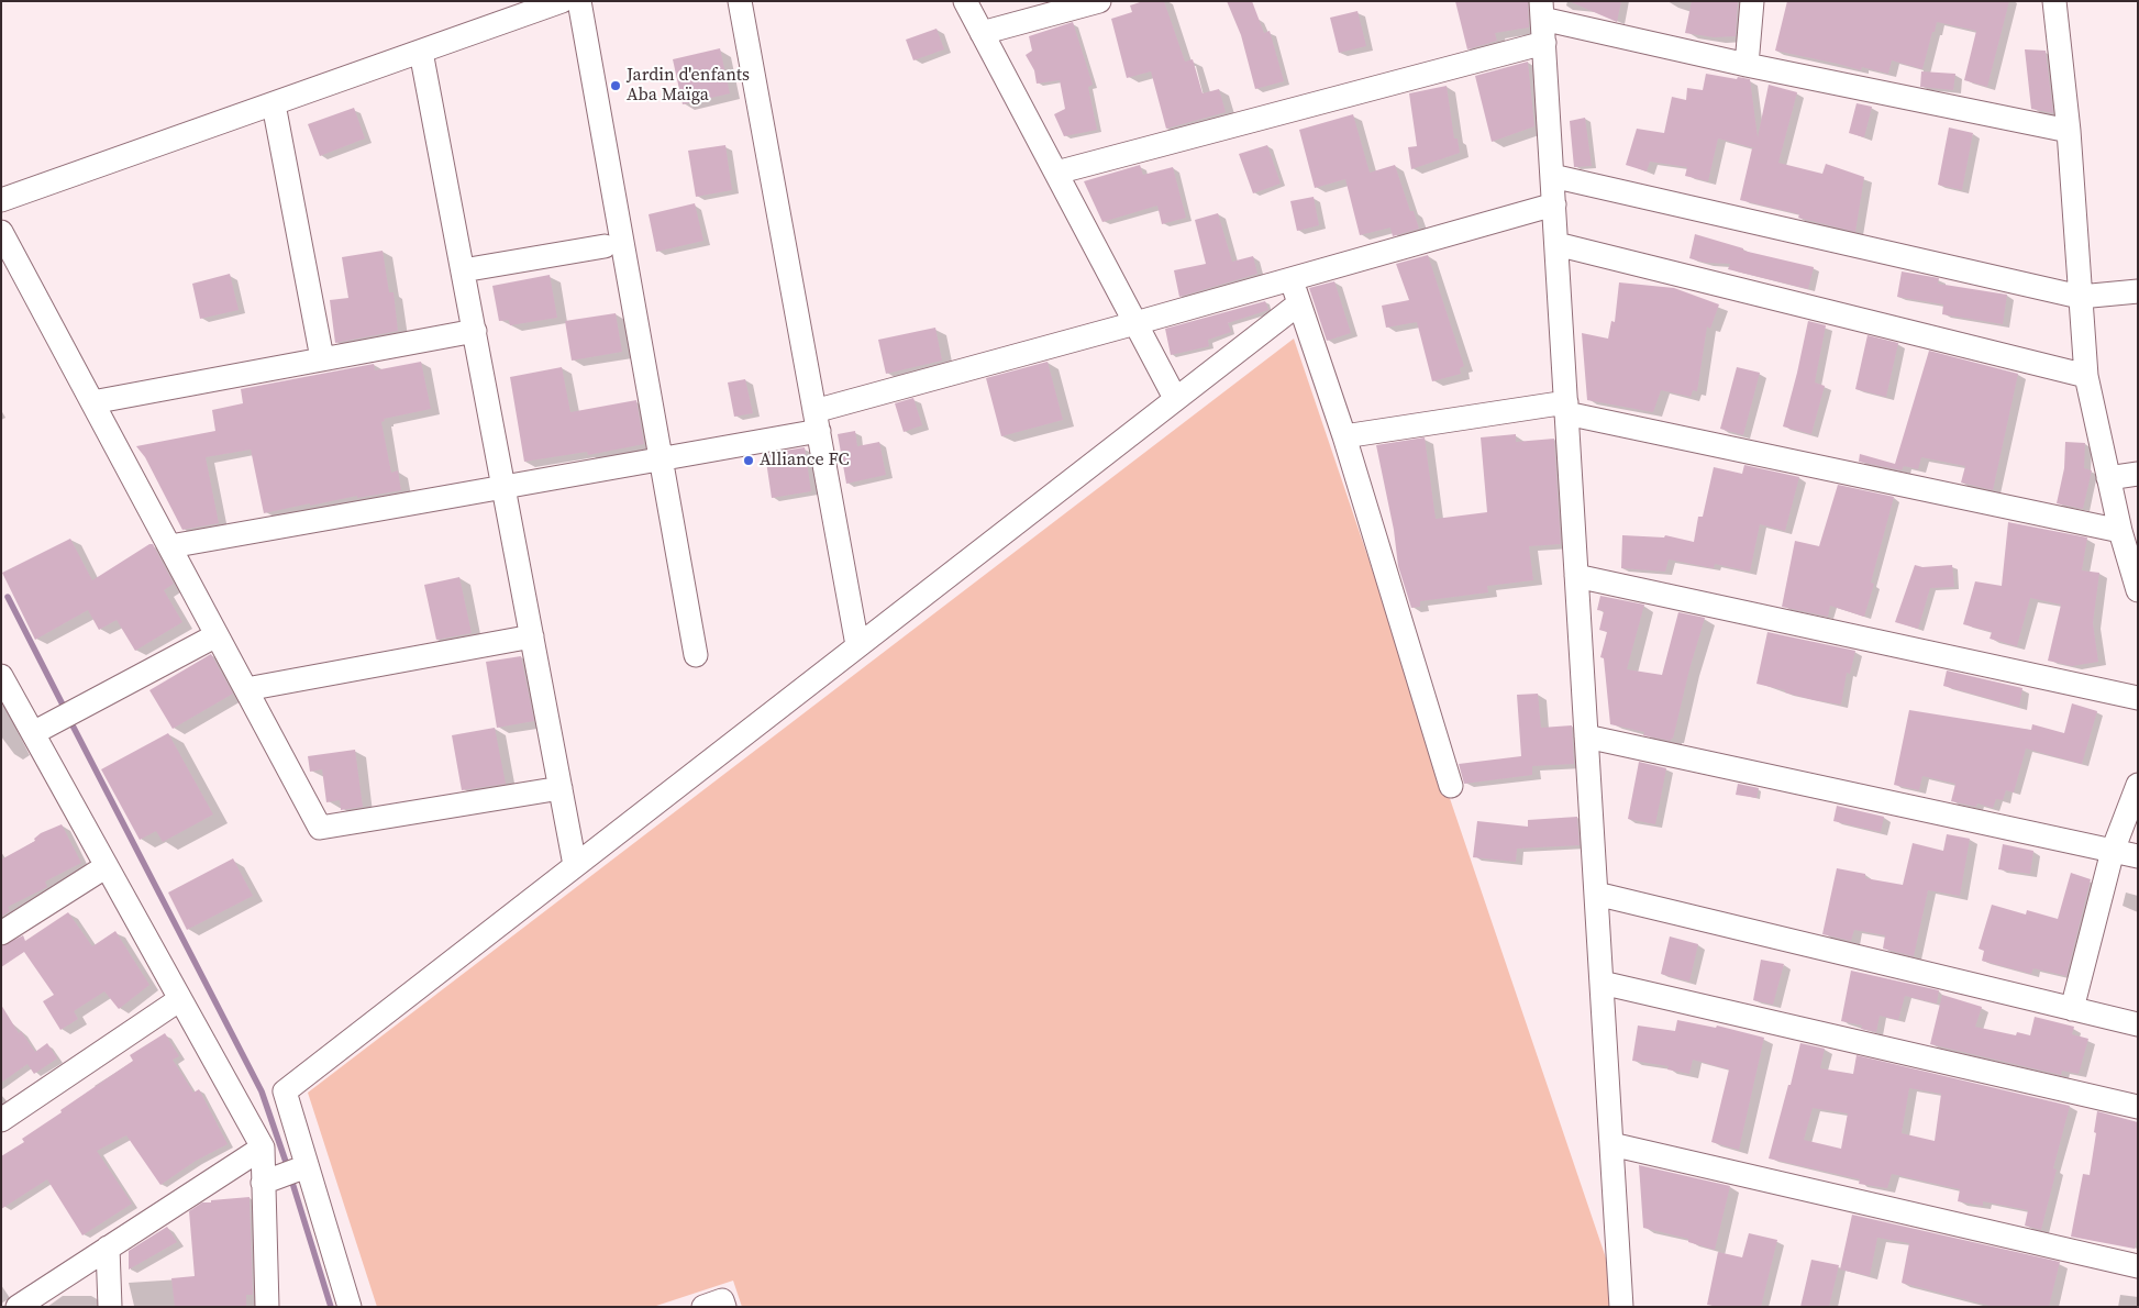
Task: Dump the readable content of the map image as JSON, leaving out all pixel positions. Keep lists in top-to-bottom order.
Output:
{
  "places": ["Jardin d'enfants Aba Maïga", "Alliance FC"]
}
